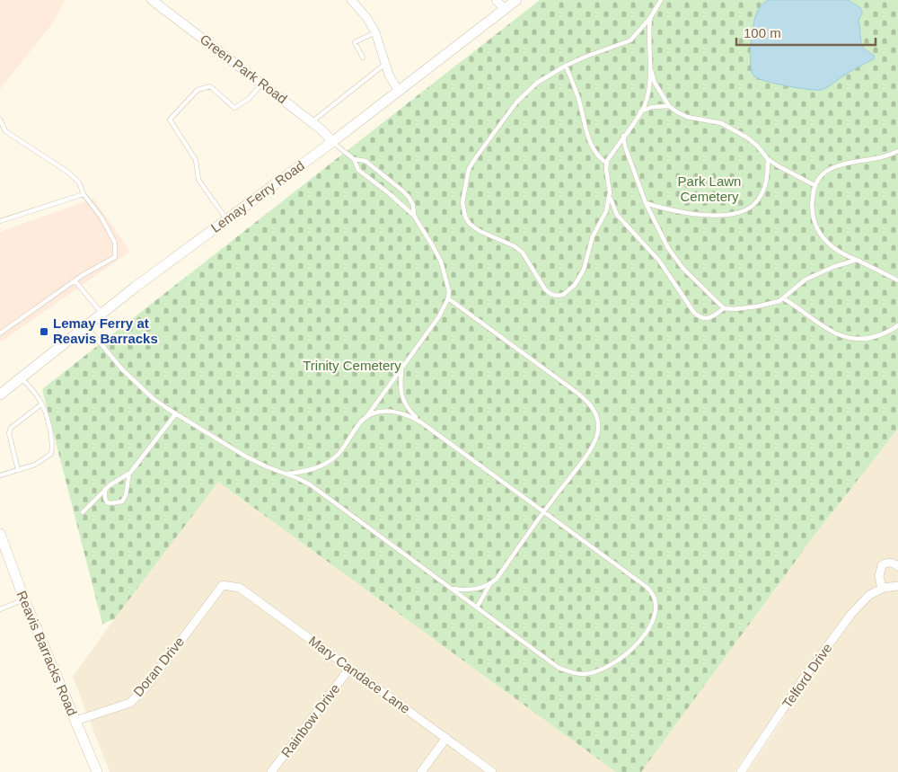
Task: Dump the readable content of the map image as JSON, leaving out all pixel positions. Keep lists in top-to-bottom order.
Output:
{
  "streets": {
    "main road": ["Lemay Ferry Road", "Reavis Barracks Road"],
    "street": [
      "Green Park Road",
      "Doran Drive",
      "Mary Candace Lane",
      "Telford Drive",
      "Rainbow Drive"
    ]
  },
  "crossings": [
    ["Green Park Road", "Lemay Ferry Road"],
    ["Reavis Barracks Road", "Doran Drive"],
    ["Doran Drive", "Mary Candace Lane"],
    ["Mary Candace Lane", "Rainbow Drive"]
  ],
  "parks": ["Park Lawn Cemetery", "Trinity Cemetery"],
  "places": {
    "transit": ["Lemay Ferry at Reavis Barracks"]
  },
  "scale_bar": "100 m"
}
